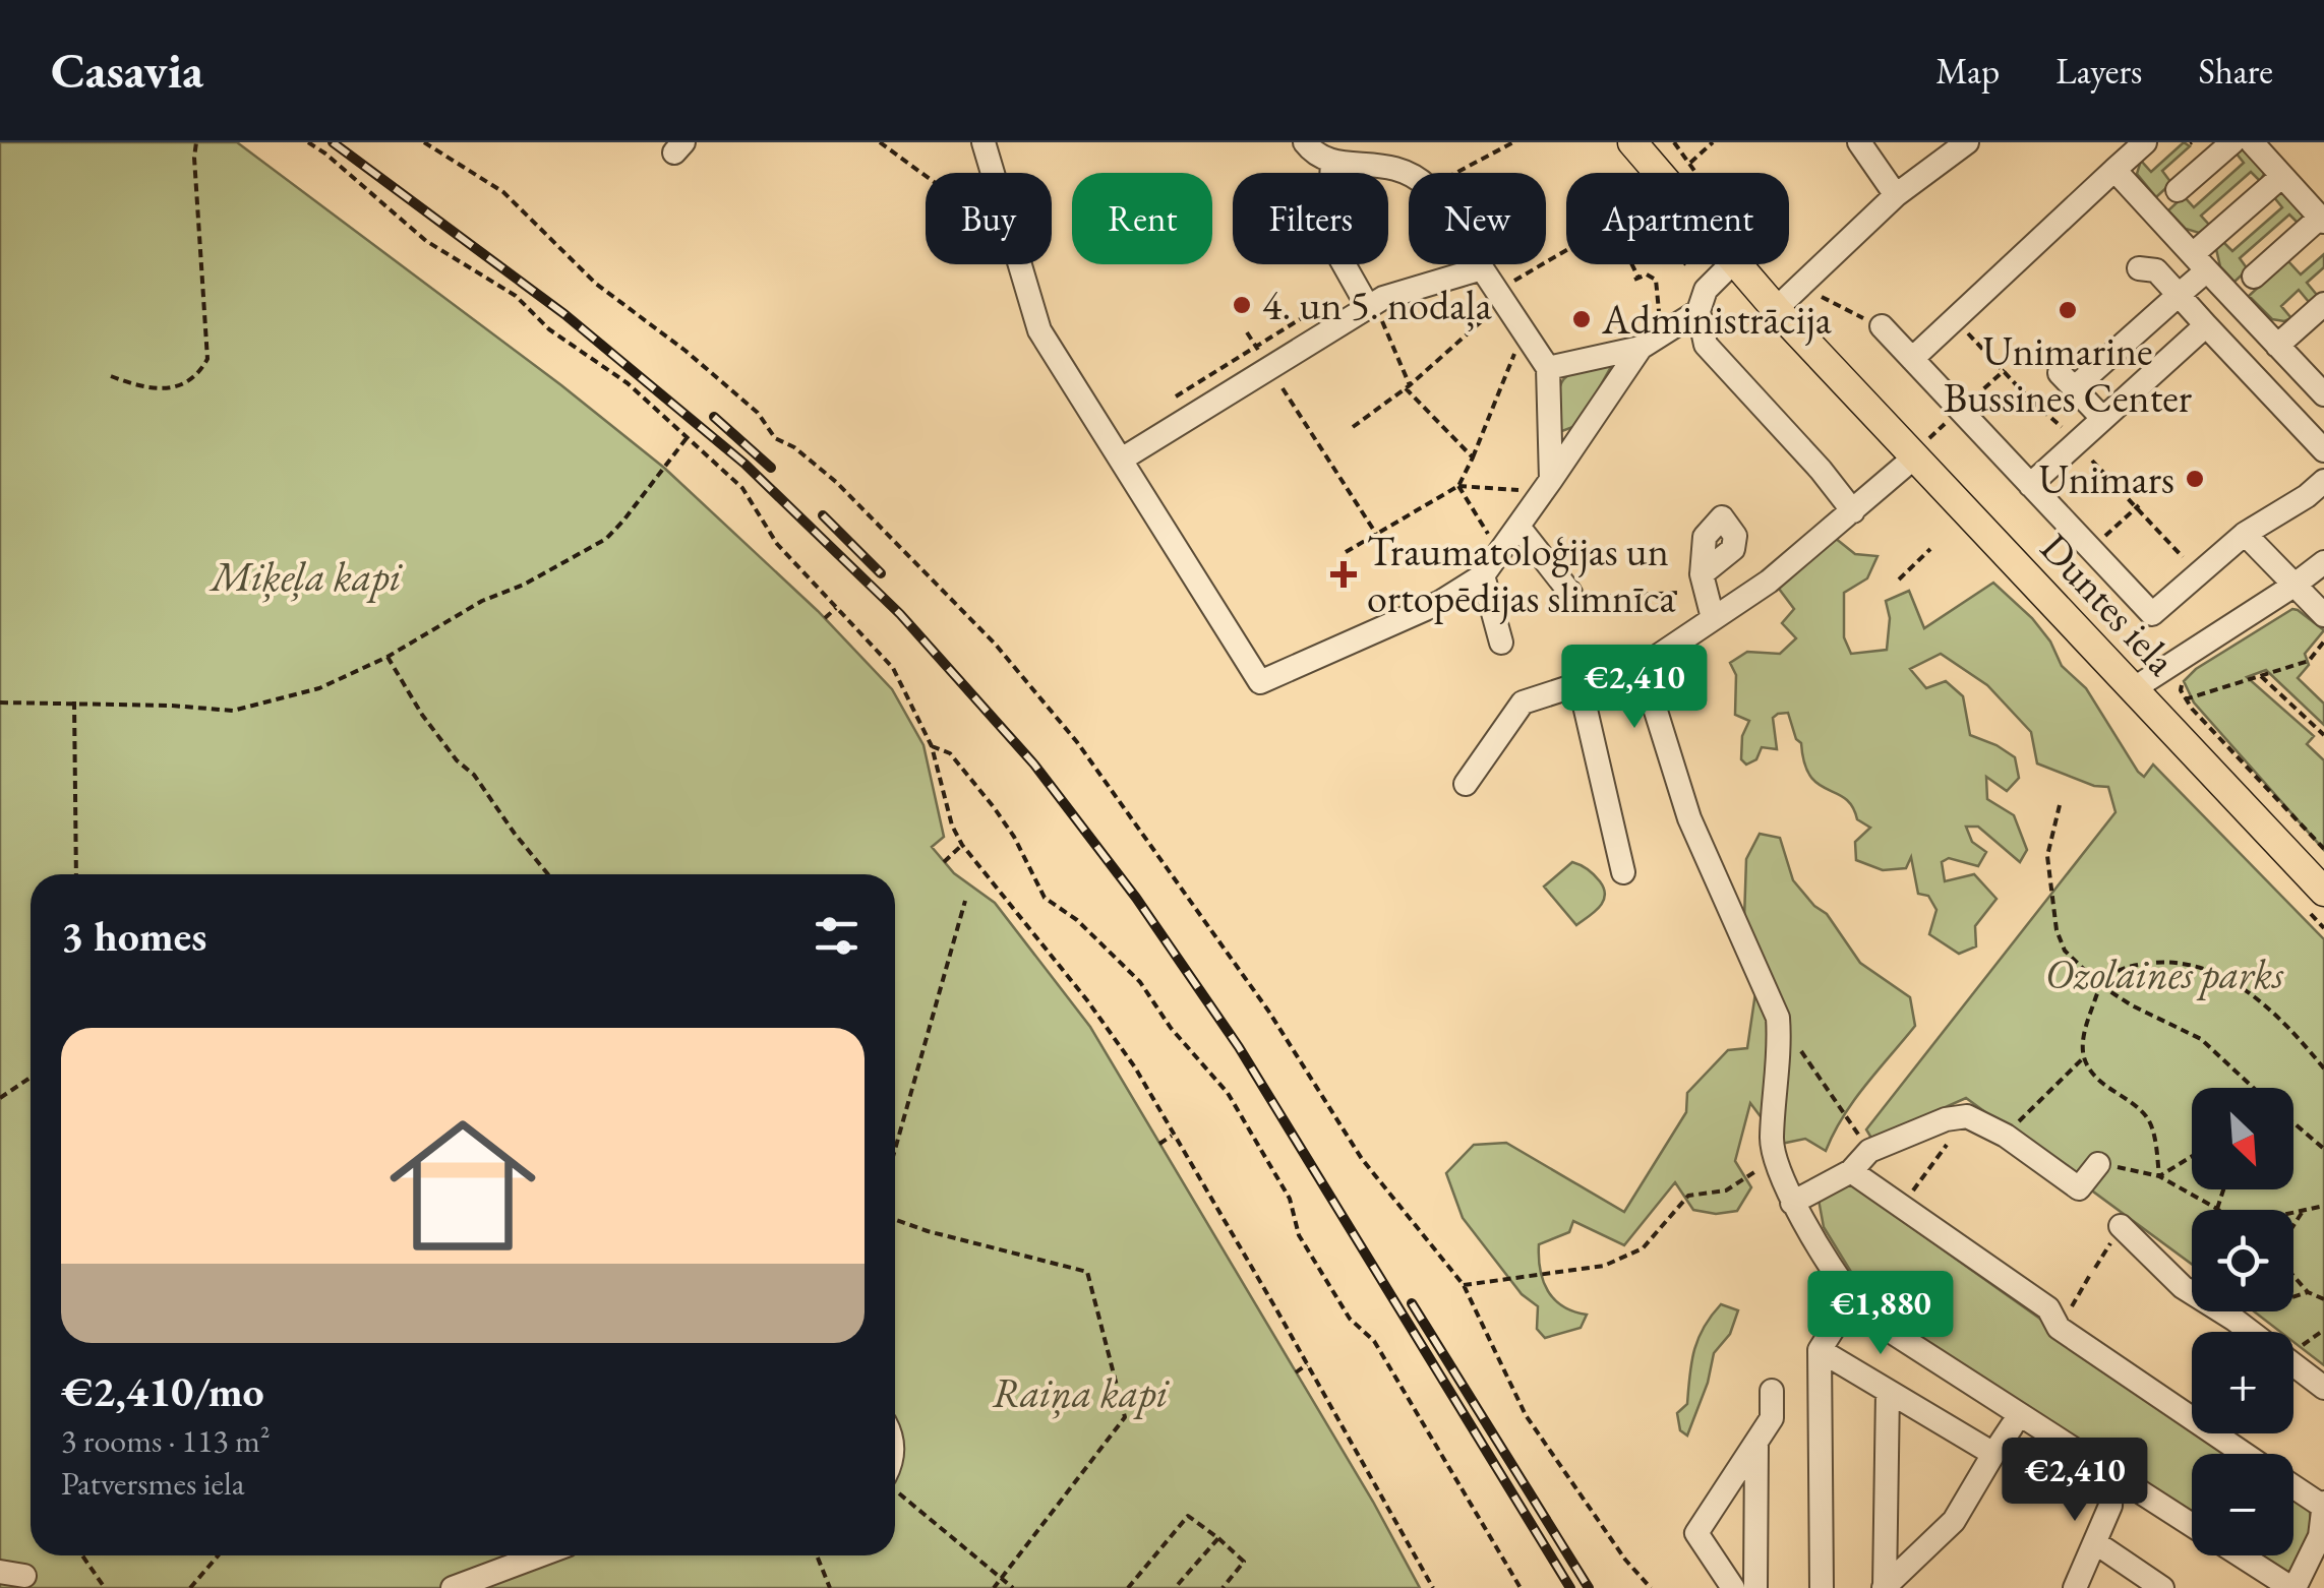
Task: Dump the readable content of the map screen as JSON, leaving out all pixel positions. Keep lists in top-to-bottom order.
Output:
{
  "streets": {
    "main road": ["Duntes iela"]
  },
  "parks": ["Miķeļa kapi", "Ozolaines parks", "Raiņa kapi"],
  "places": {
    "other": [
      "4. un 5. nodaļa",
      "Unimarine Bussines Center",
      "Administrācija",
      "Unimars"
    ],
    "health": ["Traumatoloģijas un ortopēdijas slimnīca"]
  },
  "north": "bottom right",
  "page": {
    "header": "Casavia",
    "nav": ["Map", "Layers", "Share"],
    "chip": [
      "Buy",
      "Rent",
      "Filters",
      "New",
      "Apartment"
    ],
    "price": ["€2,410", "€1,880", "€2,410"],
    "heading": "3 homes",
    "list": [
      {
        "name": "€2,410/mo",
        "note": "3 rooms · 113 m² · Patversmes iela"
      }
    ],
    "map_buttons": ["+", "−"]
  }
}
